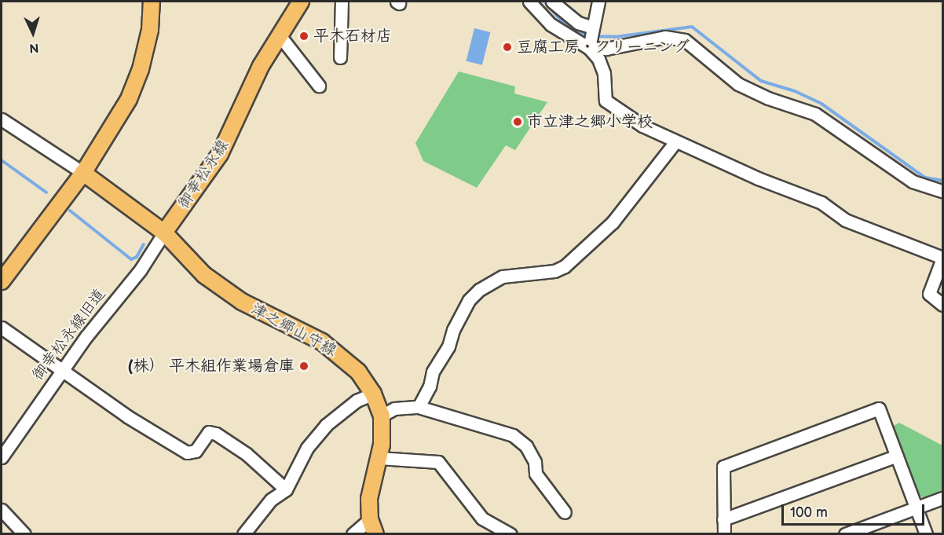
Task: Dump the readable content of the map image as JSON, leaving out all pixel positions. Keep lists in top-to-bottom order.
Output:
{
  "streets": {
    "main road": ["御幸松永線", "津之郷山守線"],
    "street": ["御幸松永線旧道"]
  },
  "crossings": [
    ["御幸松永線", "津之郷山守線"],
    ["御幸松永線", "御幸松永線旧道"],
    ["津之郷山守線", "御幸松永線旧道"]
  ],
  "places": [
    "平木石材店",
    "豆腐工房・クリーニング",
    "市立津之郷小学校",
    "(株） 平木組作業場倉庫"
  ],
  "scale_bar": "100 m",
  "north": "bottom"
}
